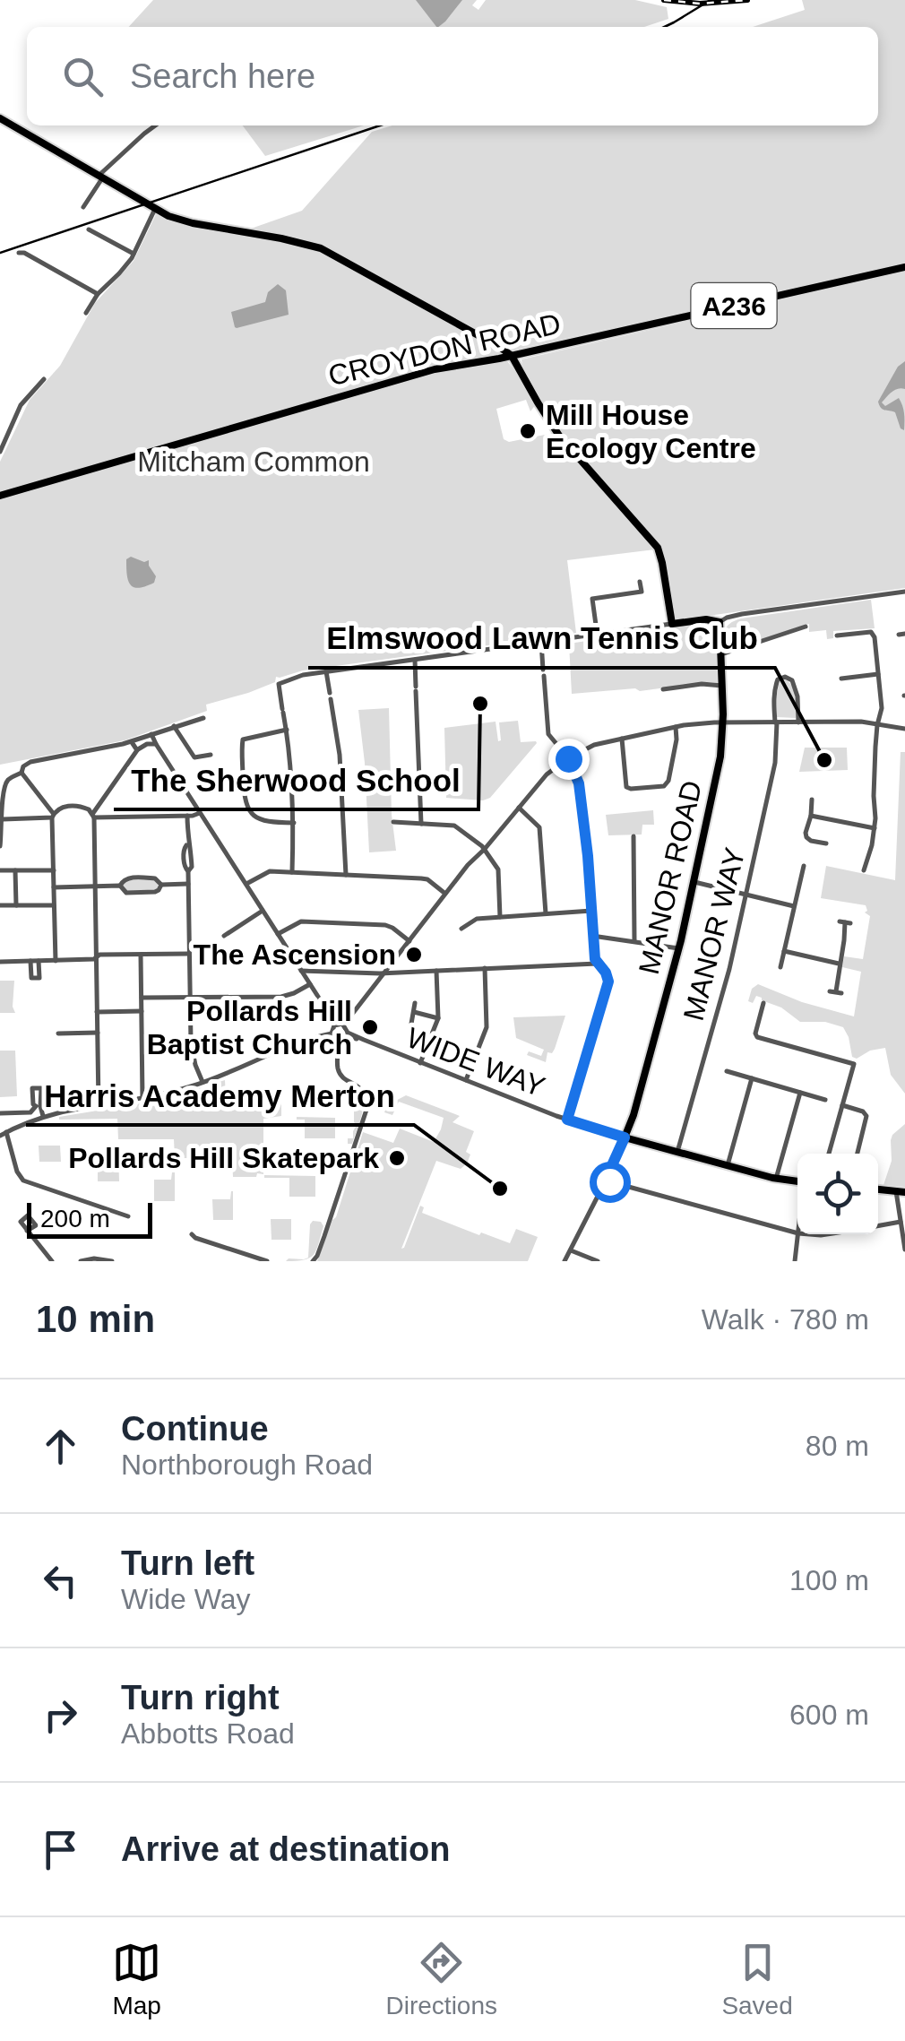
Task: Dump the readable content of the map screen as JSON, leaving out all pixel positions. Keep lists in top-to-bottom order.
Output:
{
  "streets": {
    "main road": ["A236", "CROYDON ROAD", "MANOR ROAD"],
    "street": ["MANOR WAY", "WIDE WAY"]
  },
  "crossings": [
    ["MANOR ROAD", "WIDE WAY"]
  ],
  "parks": ["Mitcham Common"],
  "places": [
    "Mill House Ecology Centre",
    "The Sherwood School",
    "Elmswood Lawn Tennis Club",
    "The Ascension",
    "Pollards Hill Baptist Church",
    "Pollards Hill Skatepark",
    "Harris Academy Merton"
  ],
  "scale_bar": "200 m",
  "page": {
    "search": "Search here",
    "scale": "200 m",
    "heading": ["10 min", "Walk · 780 m"],
    "list": [
      ["Continue", "Northborough Road", "80 m"],
      ["Turn left", "Wide Way", "100 m"],
      ["Turn right", "Abbotts Road", "600 m"],
      "Arrive at destination"
    ],
    "nav": ["Map", "Directions", "Saved"]
  }
}
